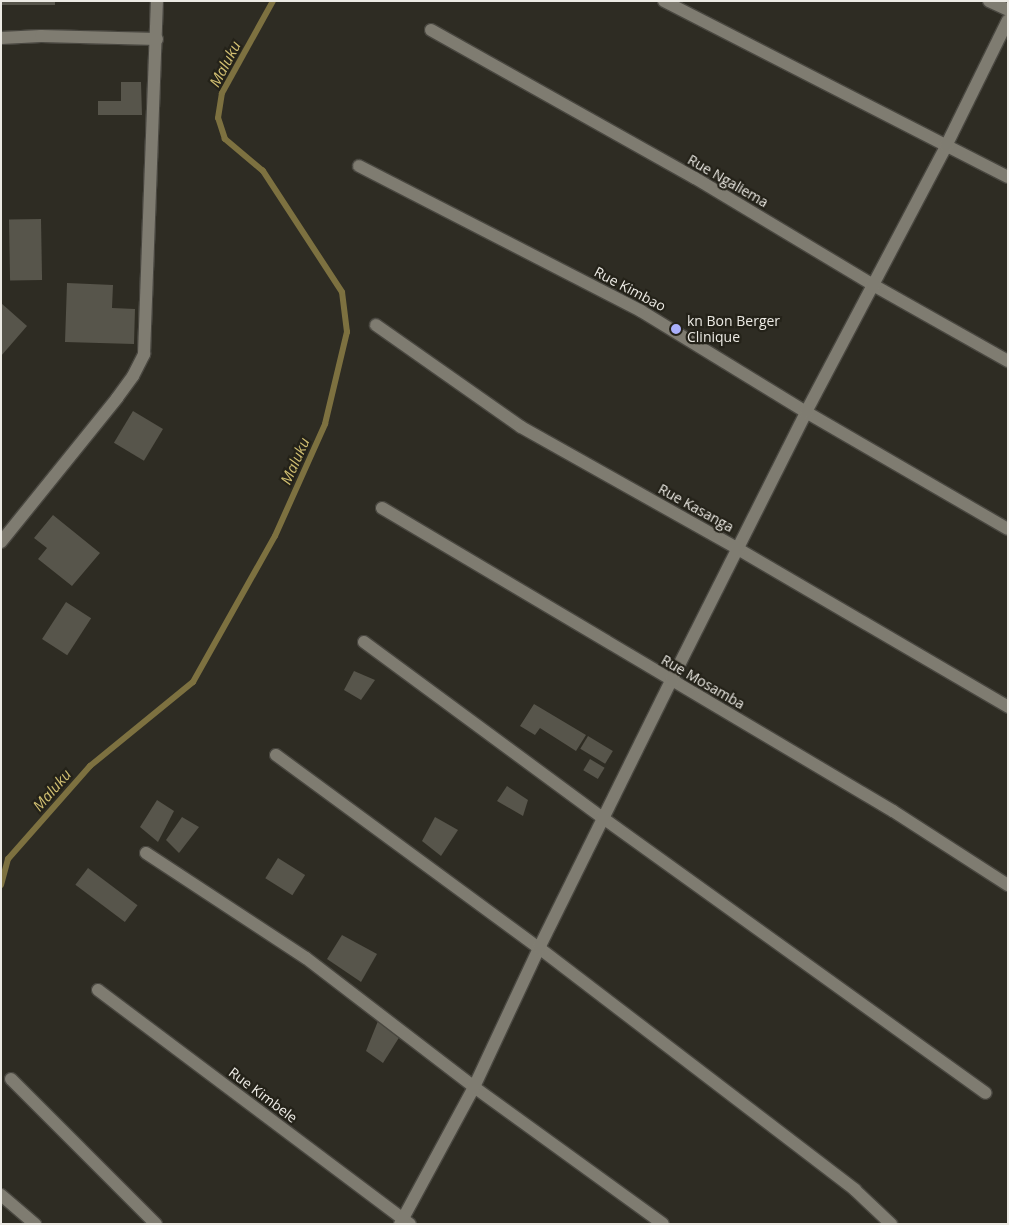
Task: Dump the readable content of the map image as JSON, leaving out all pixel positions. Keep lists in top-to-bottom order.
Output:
{
  "streets": {
    "street": [
      "Rue Ngaliema",
      "Rue Kimbao",
      "Rue Kasanga",
      "Rue Mosamba",
      "Rue Kimbele"
    ]
  },
  "water": ["Maluku"],
  "places": ["kn Bon Berger Clinique"]
}
